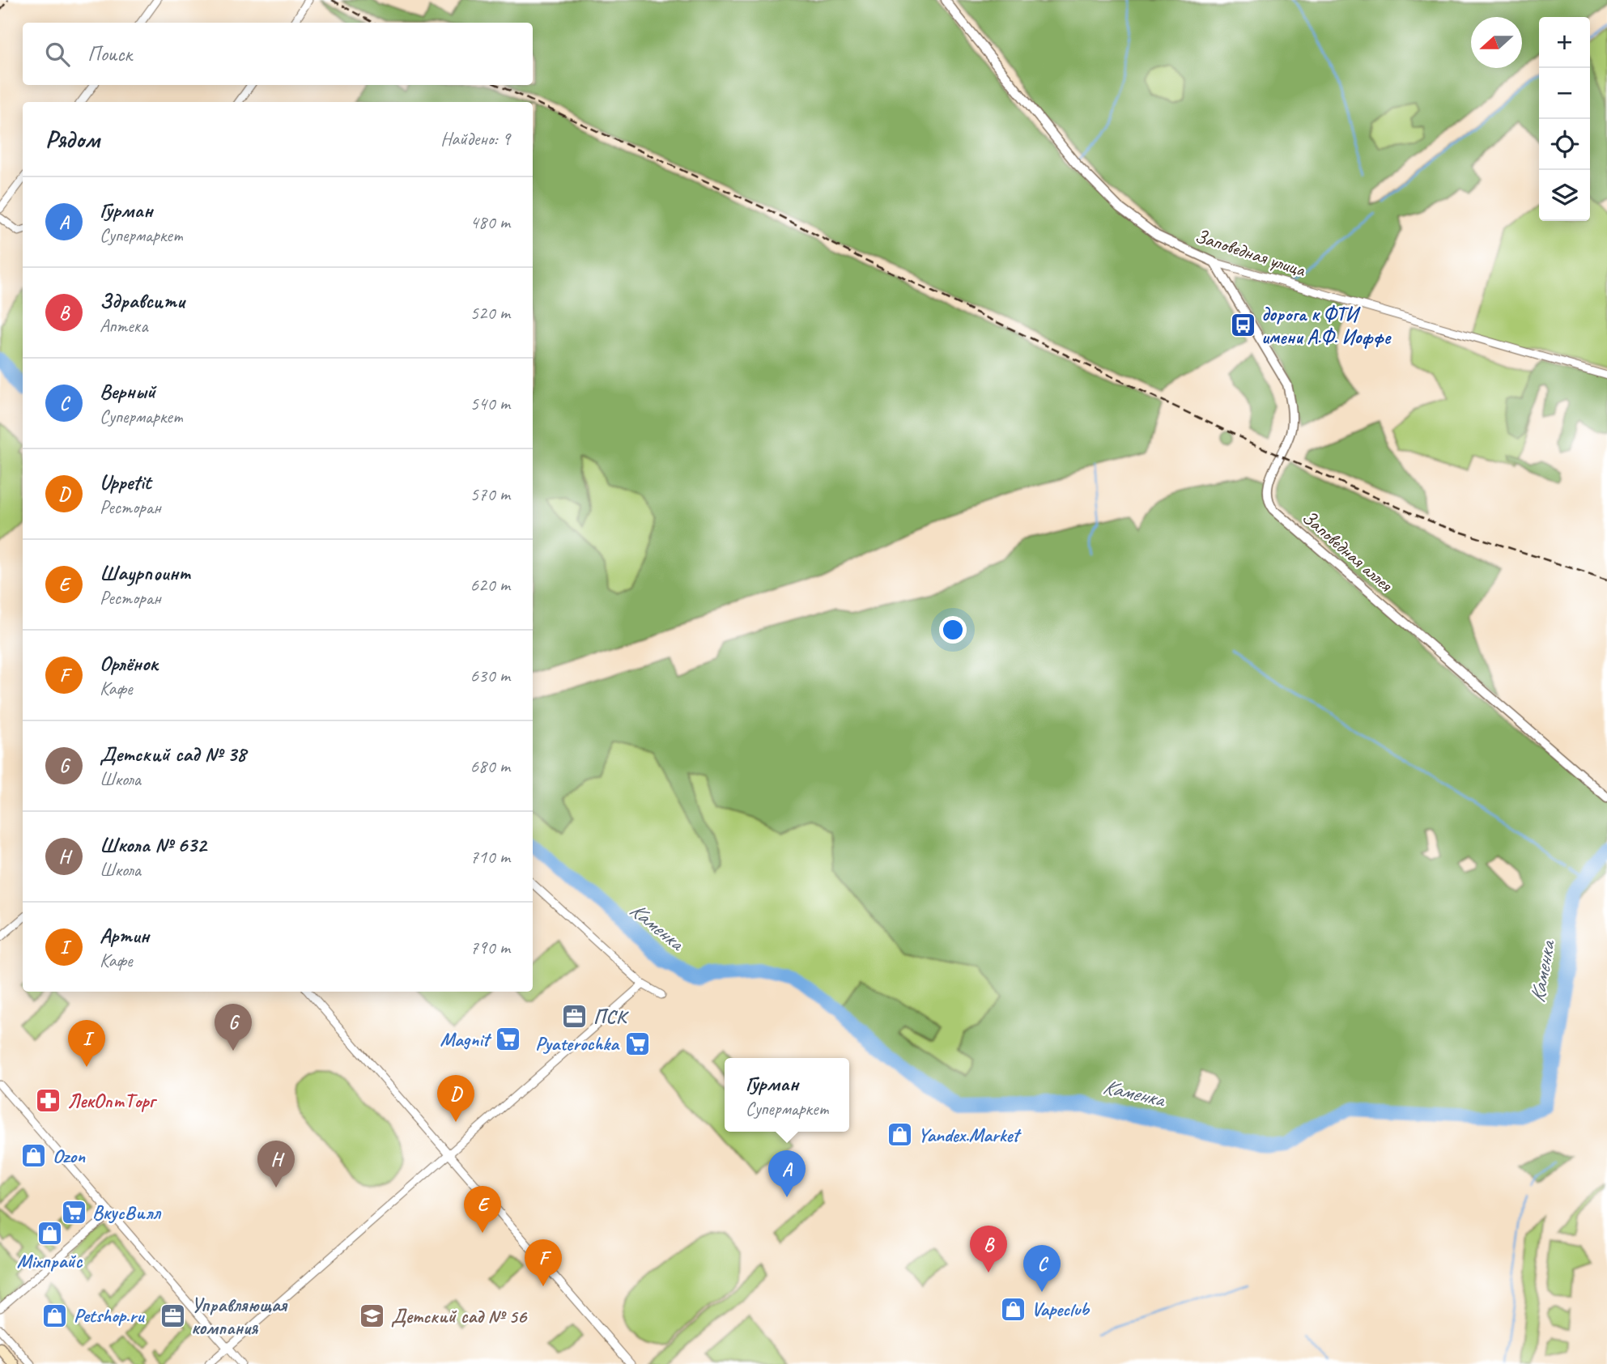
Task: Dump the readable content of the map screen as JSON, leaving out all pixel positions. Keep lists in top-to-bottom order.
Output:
{
  "streets": {
    "street": ["Заповедная улица", "Заповедная аллея"]
  },
  "crossings": [
    ["Заповедная улица", "Заповедная аллея"]
  ],
  "water": ["Каменка"],
  "places": {
    "bus stop": ["дорога к ФТИ имени А.Ф. Иоффе"],
    "office": ["ПСК", "Управляющая компания"],
    "supermarket": ["Magnit", "Pyaterochka", "ВкусВилл"],
    "pharmacy": ["ЛекОптТорг"],
    "shop": [
      "Yandex.Market",
      "Ozon",
      "Mixпрайс",
      "Vapeclub",
      "Petshop.ru"
    ],
    "school or university": ["Детский сад № 56"]
  },
  "north": "left",
  "page": {
    "map_buttons": ["+", "−"],
    "search": "Поиск",
    "heading": ["Рядом", "Найдено: 9"],
    "list": [
      {
        "mark": "A",
        "name": "Гурман",
        "note": "Супермаркет",
        "value": "480 m"
      },
      {
        "mark": "B",
        "name": "Здравсити",
        "note": "Аптека",
        "value": "520 m"
      },
      {
        "mark": "C",
        "name": "Верный",
        "note": "Супермаркет",
        "value": "540 m"
      },
      {
        "mark": "D",
        "name": "Uppetit",
        "note": "Ресторан",
        "value": "570 m"
      },
      {
        "mark": "E",
        "name": "Шаурпоинт",
        "note": "Ресторан",
        "value": "620 m"
      },
      {
        "mark": "F",
        "name": "Орлёнок",
        "note": "Кафе",
        "value": "630 m"
      },
      {
        "mark": "G",
        "name": "Детский сад № 38",
        "note": "Школа",
        "value": "680 m"
      },
      {
        "mark": "H",
        "name": "Школа № 632",
        "note": "Школа",
        "value": "710 m"
      },
      {
        "mark": "I",
        "name": "Артин",
        "note": "Кафе",
        "value": "790 m"
      }
    ],
    "pins": [
      "G",
      "I",
      "D",
      "H",
      "A",
      "E",
      "B",
      "F",
      "C"
    ],
    "popup": ["Гурман", "Супермаркет"]
  }
}
